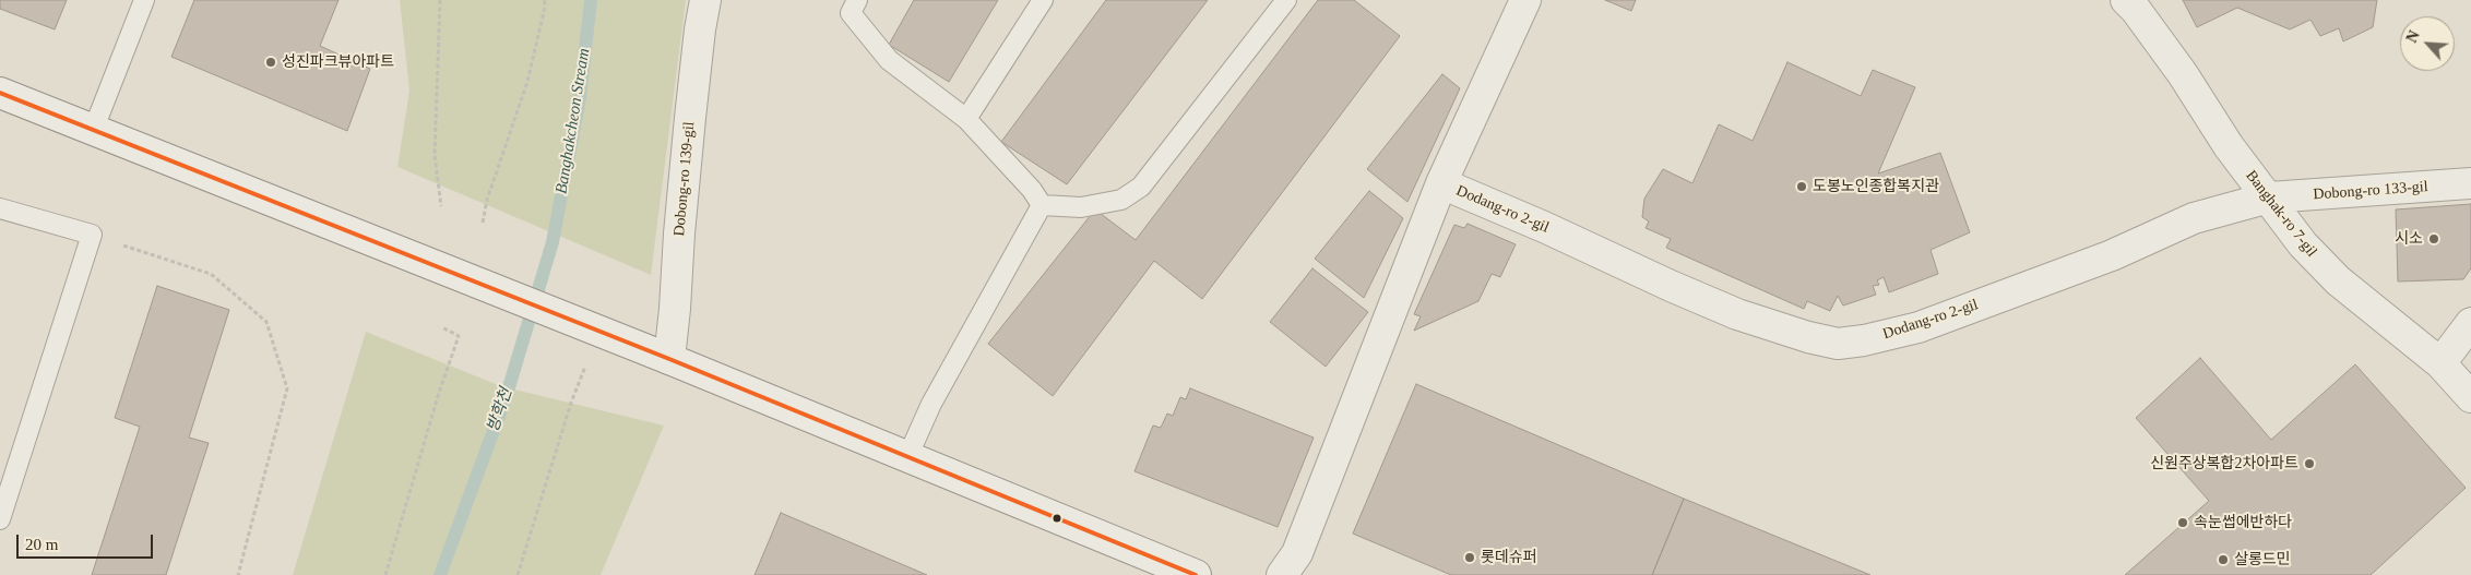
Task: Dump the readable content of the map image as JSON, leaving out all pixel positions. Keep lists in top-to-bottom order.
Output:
{
  "streets": {
    "street": [
      "Dobong-ro 139-gil",
      "Dobong-ro 133-gil",
      "Dodang-ro 2-gil",
      "Banghak-ro 7-gil"
    ]
  },
  "crossings": [
    ["Dobong-ro 133-gil", "Dodang-ro 2-gil"],
    ["Dobong-ro 133-gil", "Banghak-ro 7-gil"],
    ["Dodang-ro 2-gil", "Banghak-ro 7-gil"]
  ],
  "water": ["Banghakcheon Stream", "방학천"],
  "places": [
    "성진파크뷰아파트",
    "도봉노인종합복지관",
    "시소",
    "신원주상복합2차아파트",
    "속눈썹에반하다",
    "롯데슈퍼",
    "살롱드민"
  ],
  "scale_bar": "20 m",
  "north": "top left"
}
